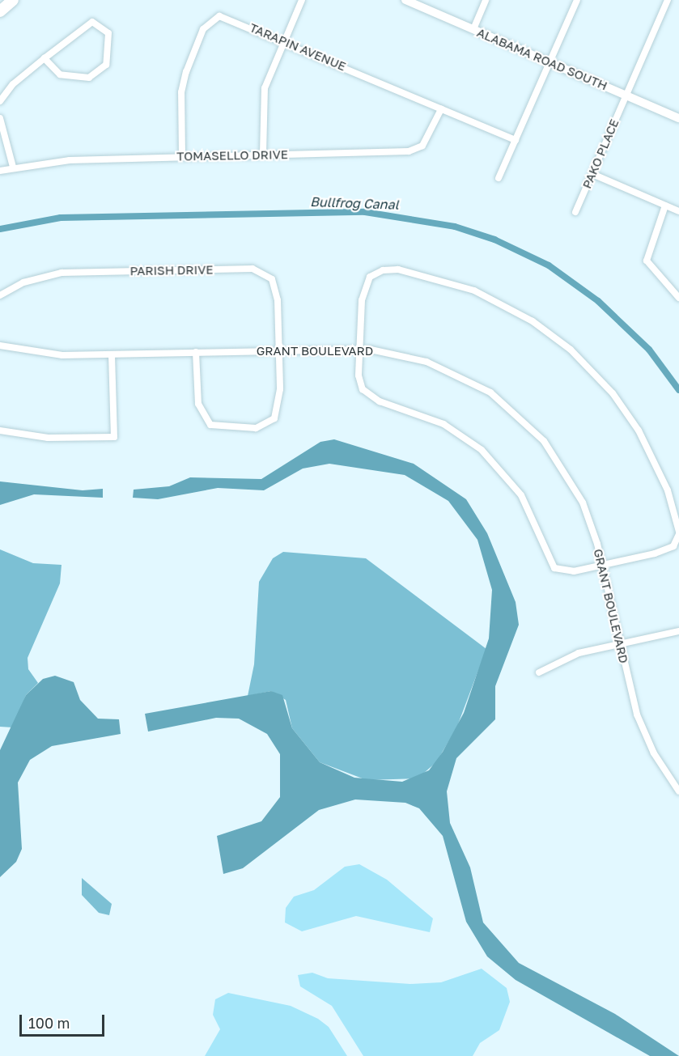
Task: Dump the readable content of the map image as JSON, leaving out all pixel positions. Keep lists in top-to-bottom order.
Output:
{
  "streets": {
    "street": [
      "TARAPIN AVENUE",
      "ALABAMA ROAD SOUTH",
      "PAKO PLACE",
      "TOMASELLO DRIVE",
      "PARISH DRIVE",
      "GRANT BOULEVARD"
    ]
  },
  "crossings": [
    ["TARAPIN AVENUE", "TOMASELLO DRIVE"],
    ["ALABAMA ROAD SOUTH", "PAKO PLACE"],
    ["PARISH DRIVE", "GRANT BOULEVARD"]
  ],
  "water": ["Bullfrog Canal"],
  "scale_bar": "100 m"
}
